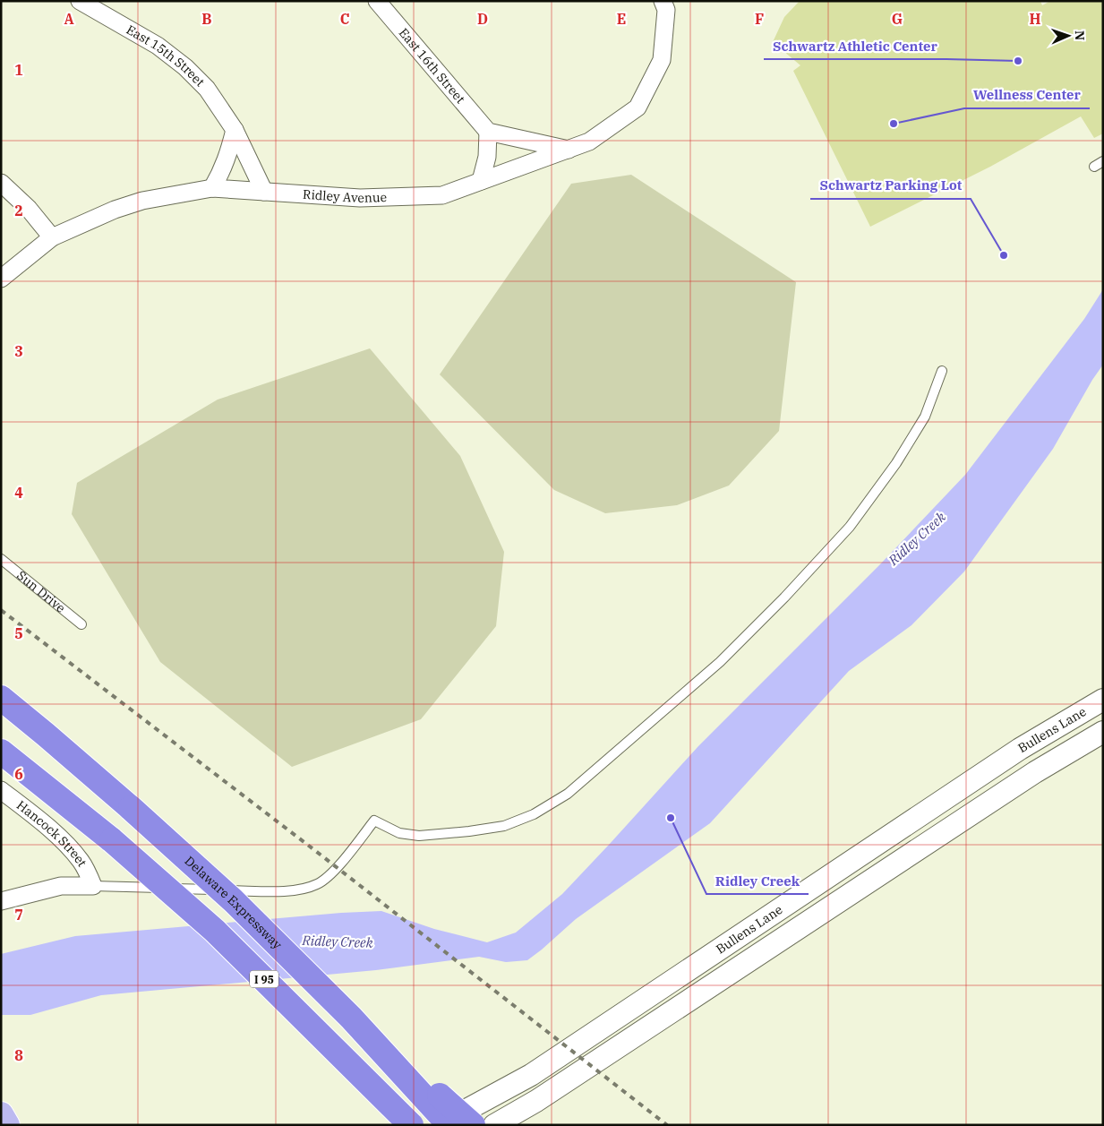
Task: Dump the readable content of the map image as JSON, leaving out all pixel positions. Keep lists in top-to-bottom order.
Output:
{
  "streets": {
    "highway": ["Delaware Expressway", "I 95"],
    "street": [
      "East 15th Street",
      "East 16th Street",
      "Ridley Avenue",
      "Bullens Lane",
      "Hancock Street"
    ],
    "lane": ["Sun Drive"]
  },
  "crossings": [
    ["East 15th Street", "Ridley Avenue"]
  ],
  "water": ["Ridley Creek"],
  "places": [
    "Schwartz Athletic Center",
    "Wellness Center",
    "Schwartz Parking Lot",
    "Ridley Creek"
  ],
  "north": "right",
  "grid": {
    "columns": [
      "A",
      "B",
      "C",
      "D",
      "E",
      "F",
      "G",
      "H"
    ],
    "rows": [
      "1",
      "2",
      "3",
      "4",
      "5",
      "6",
      "7",
      "8"
    ]
  }
}
